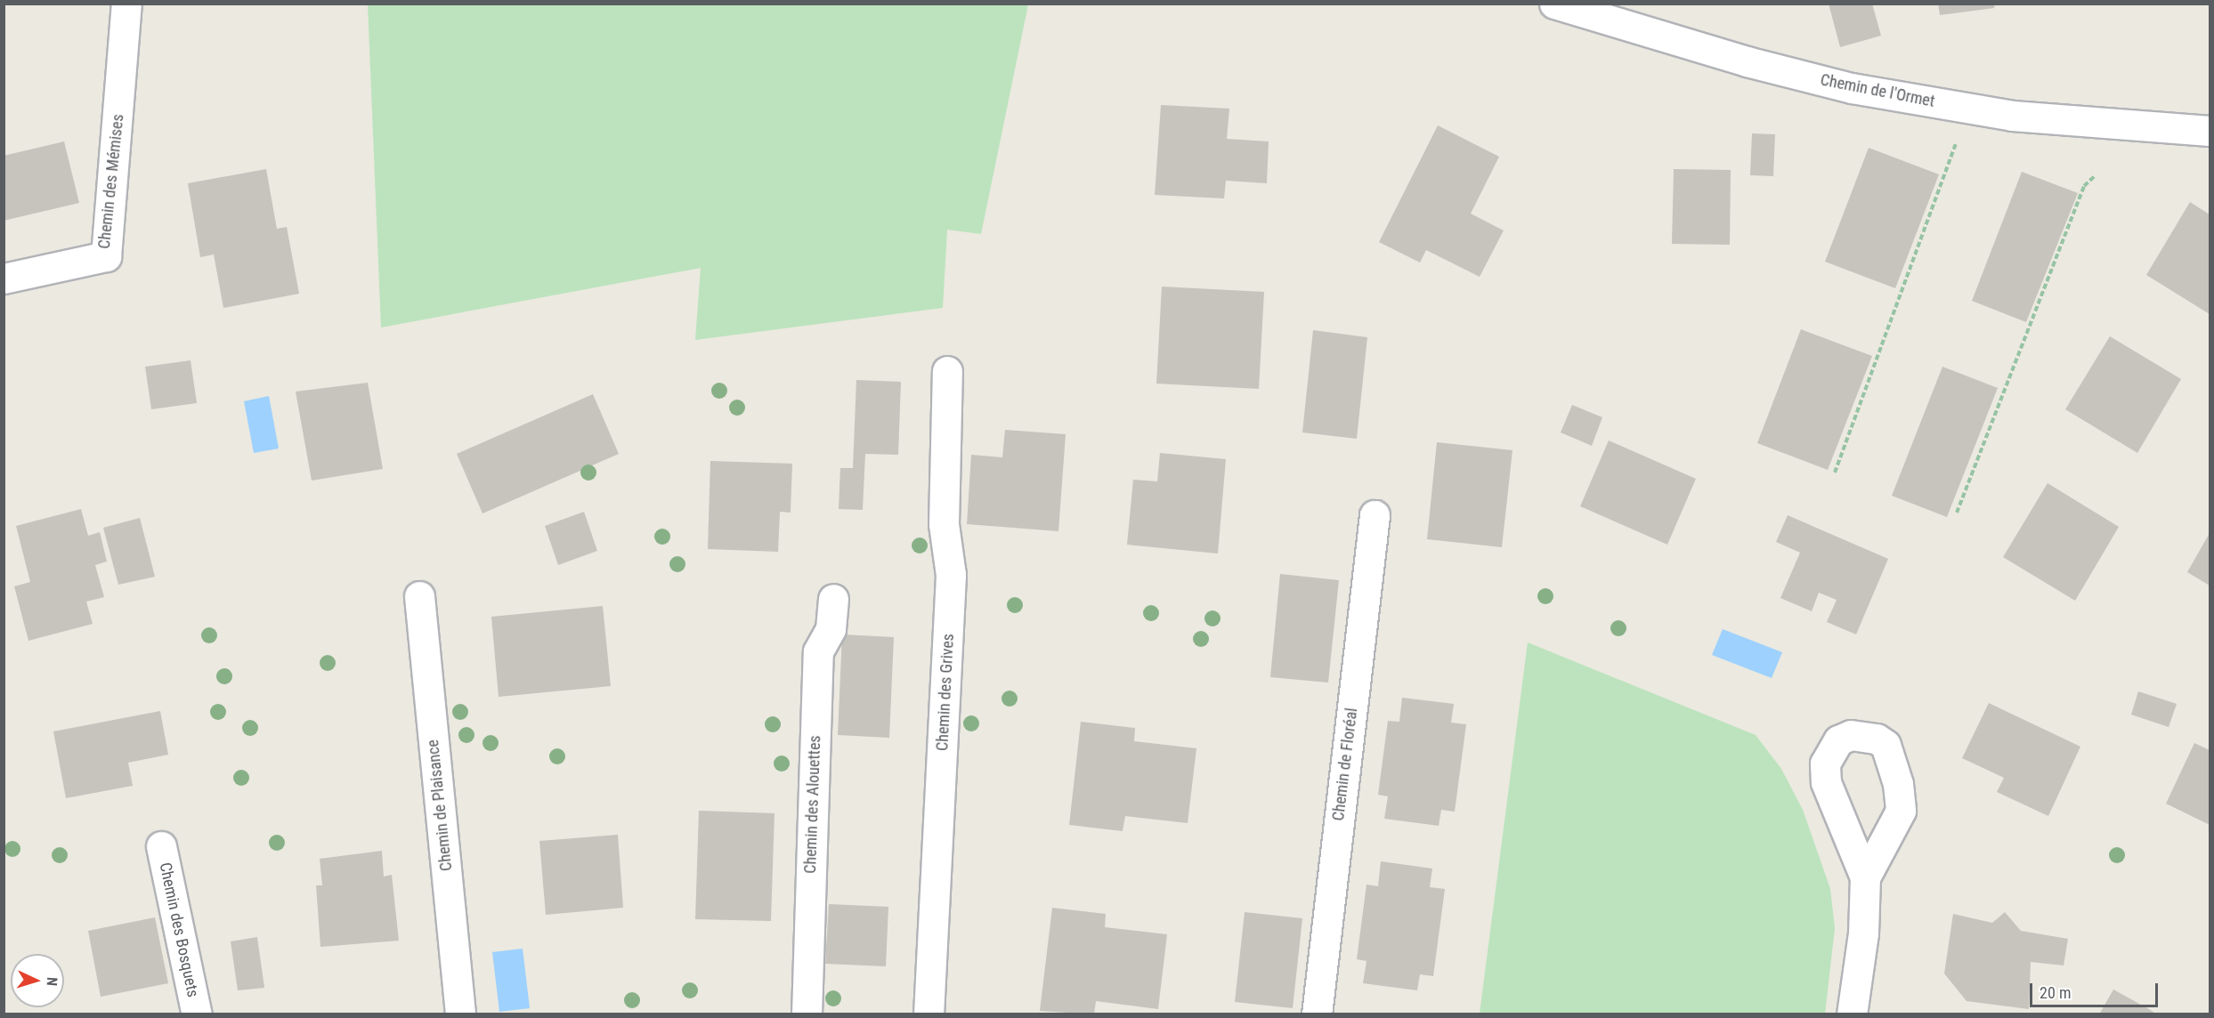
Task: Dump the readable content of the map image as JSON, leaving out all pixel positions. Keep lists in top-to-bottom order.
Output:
{
  "streets": {
    "street": [
      "Chemin de l'Ormet",
      "Chemin des Mémises",
      "Chemin des Grives",
      "Chemin de Floréal",
      "Chemin des Alouettes",
      "Chemin de Plaisance",
      "Chemin des Bosquets"
    ]
  },
  "scale_bar": "20 m",
  "north": "right"
}
